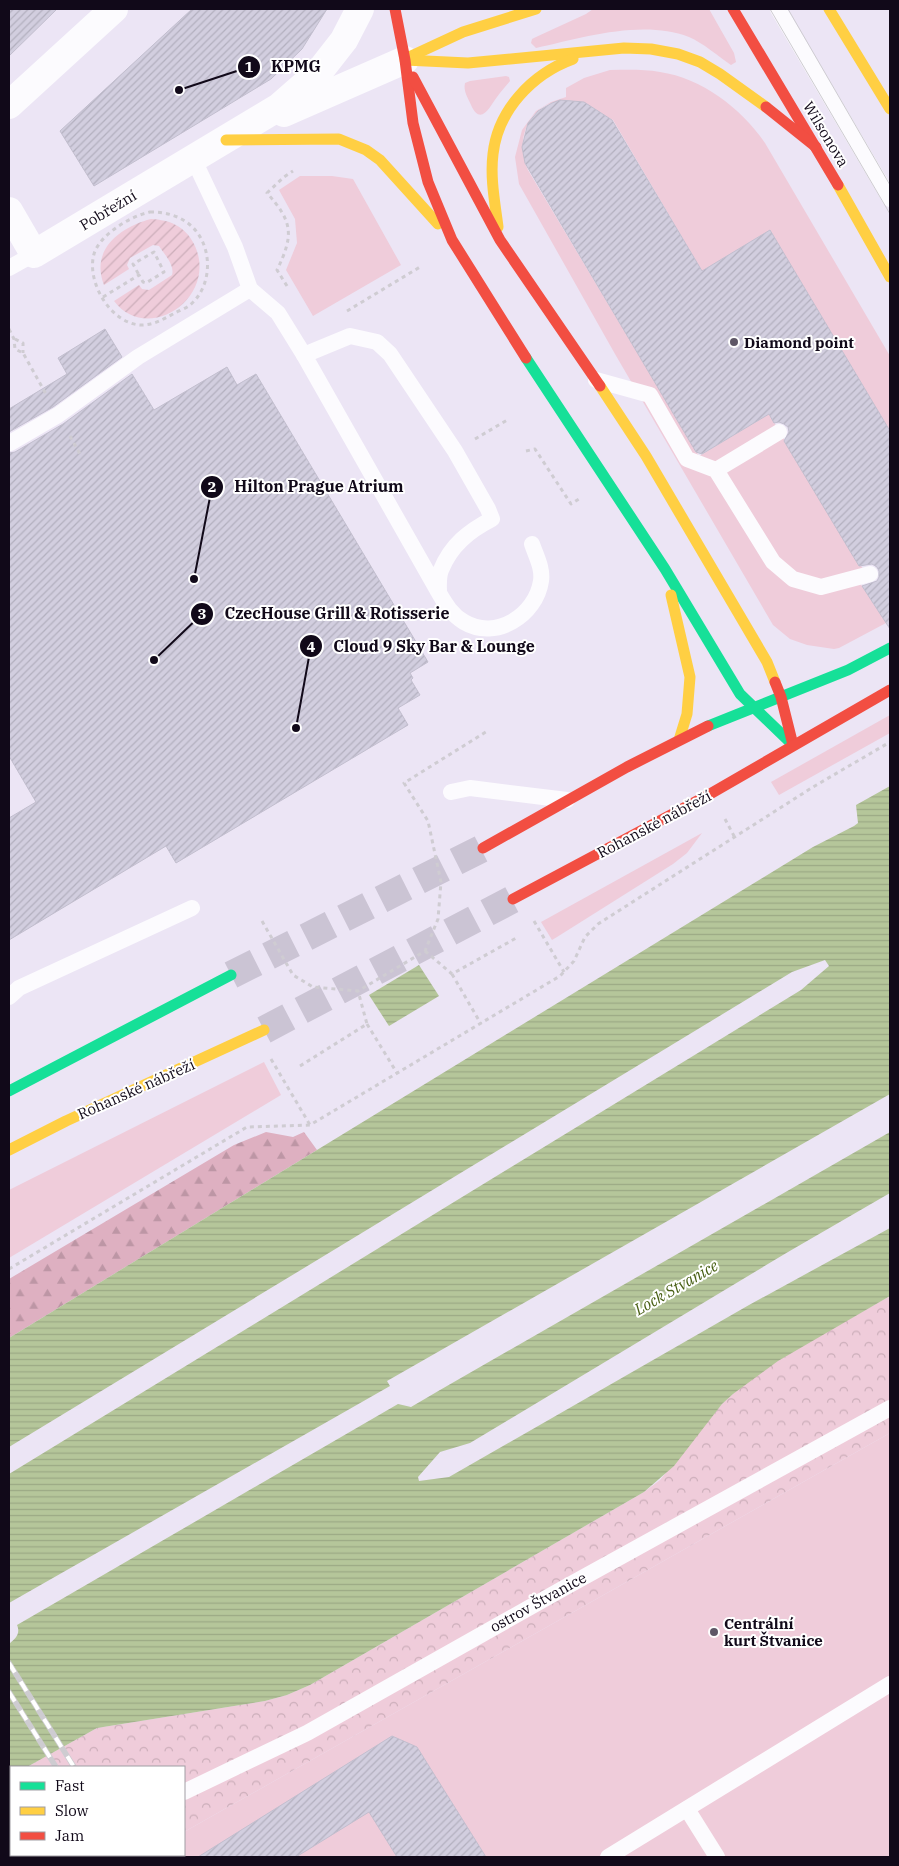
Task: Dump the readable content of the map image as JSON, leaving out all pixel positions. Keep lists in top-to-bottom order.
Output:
{
  "streets": {
    "main road": ["Wilsonova", "Rohanské nábřeží"],
    "street": ["Pobřežní"],
    "lane": ["ostrov Štvanice"]
  },
  "water": ["Lock Stvanice"],
  "places": [
    "KPMG",
    "Diamond point",
    "Hilton Prague Atrium",
    "CzecHouse Grill & Rotisserie",
    "Cloud 9 Sky Bar & Lounge",
    "Centrální kurt Štvanice"
  ],
  "legend": ["Fast", "Slow", "Jam"]
}
